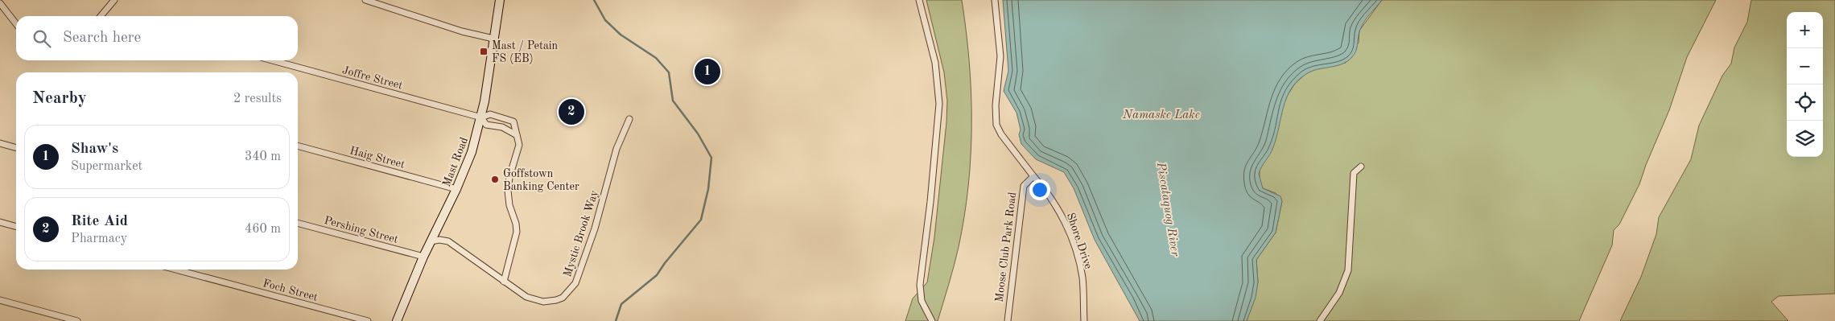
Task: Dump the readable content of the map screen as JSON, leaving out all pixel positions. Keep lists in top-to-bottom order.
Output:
{
  "streets": {
    "main road": ["Mast Road"],
    "street": [
      "Joffre Street",
      "Haig Street",
      "Pershing Street",
      "Mystic Brook Way",
      "Shore Drive",
      "Moose Club Park Road",
      "Foch Street"
    ]
  },
  "crossings": [
    ["Joffre Street", "Mast Road"],
    ["Haig Street", "Mast Road"],
    ["Mast Road", "Pershing Street"],
    ["Mast Road", "Mystic Brook Way"],
    ["Shore Drive", "Moose Club Park Road"]
  ],
  "water": ["Namaske Lake", "Piscataquog River"],
  "places": {
    "transit": ["Mast / Petain FS (EB)"],
    "other": ["Goffstown Banking Center"]
  },
  "page": {
    "map_buttons": ["+", "−"],
    "search": "Search here",
    "pins": ["1", "2"],
    "heading": ["Nearby", "2 results"],
    "list": [
      {
        "mark": "1",
        "name": "Shaw's",
        "note": "Supermarket",
        "value": "340 m"
      },
      {
        "mark": "2",
        "name": "Rite Aid",
        "note": "Pharmacy",
        "value": "460 m"
      }
    ]
  }
}
